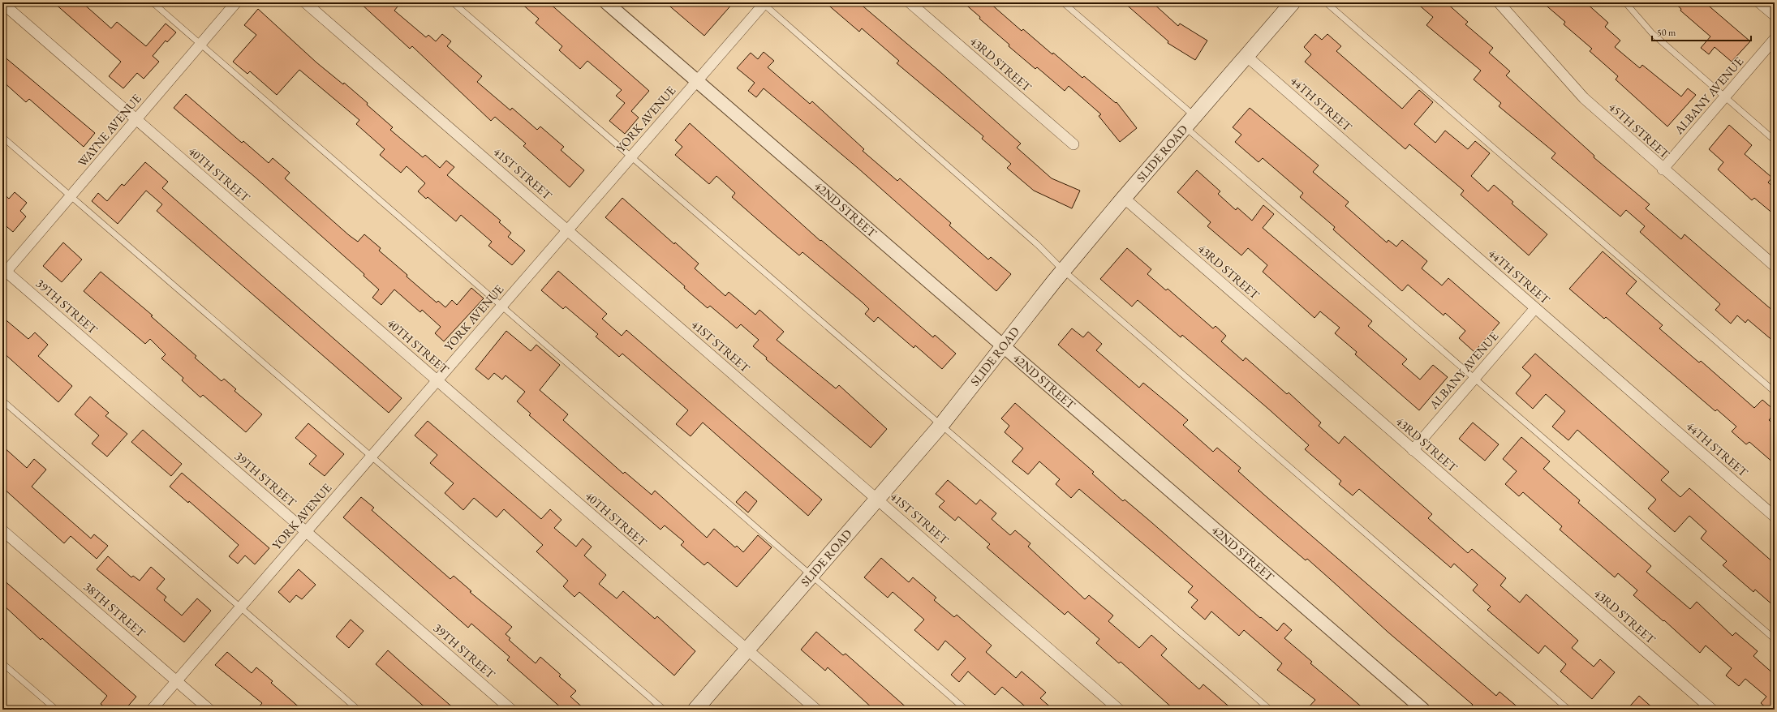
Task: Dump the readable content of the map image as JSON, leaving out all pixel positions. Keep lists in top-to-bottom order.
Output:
{
  "streets": {
    "main road": ["SLIDE ROAD"],
    "street": [
      "43RD STREET",
      "ALBANY AVENUE",
      "44TH STREET",
      "YORK AVENUE",
      "WAYNE AVENUE",
      "45TH STREET",
      "41ST STREET",
      "40TH STREET",
      "42ND STREET",
      "39TH STREET",
      "38TH STREET"
    ]
  },
  "crossings": [
    ["43RD STREET", "ALBANY AVENUE"],
    ["43RD STREET", "SLIDE ROAD"],
    ["ALBANY AVENUE", "44TH STREET"],
    ["ALBANY AVENUE", "45TH STREET"],
    ["44TH STREET", "SLIDE ROAD"],
    ["YORK AVENUE", "41ST STREET"],
    ["YORK AVENUE", "40TH STREET"],
    ["YORK AVENUE", "42ND STREET"],
    ["YORK AVENUE", "39TH STREET"],
    ["YORK AVENUE", "38TH STREET"],
    ["WAYNE AVENUE", "40TH STREET"],
    ["WAYNE AVENUE", "39TH STREET"],
    ["SLIDE ROAD", "41ST STREET"],
    ["SLIDE ROAD", "40TH STREET"],
    ["SLIDE ROAD", "42ND STREET"]
  ],
  "scale_bar": "50 m"
}
